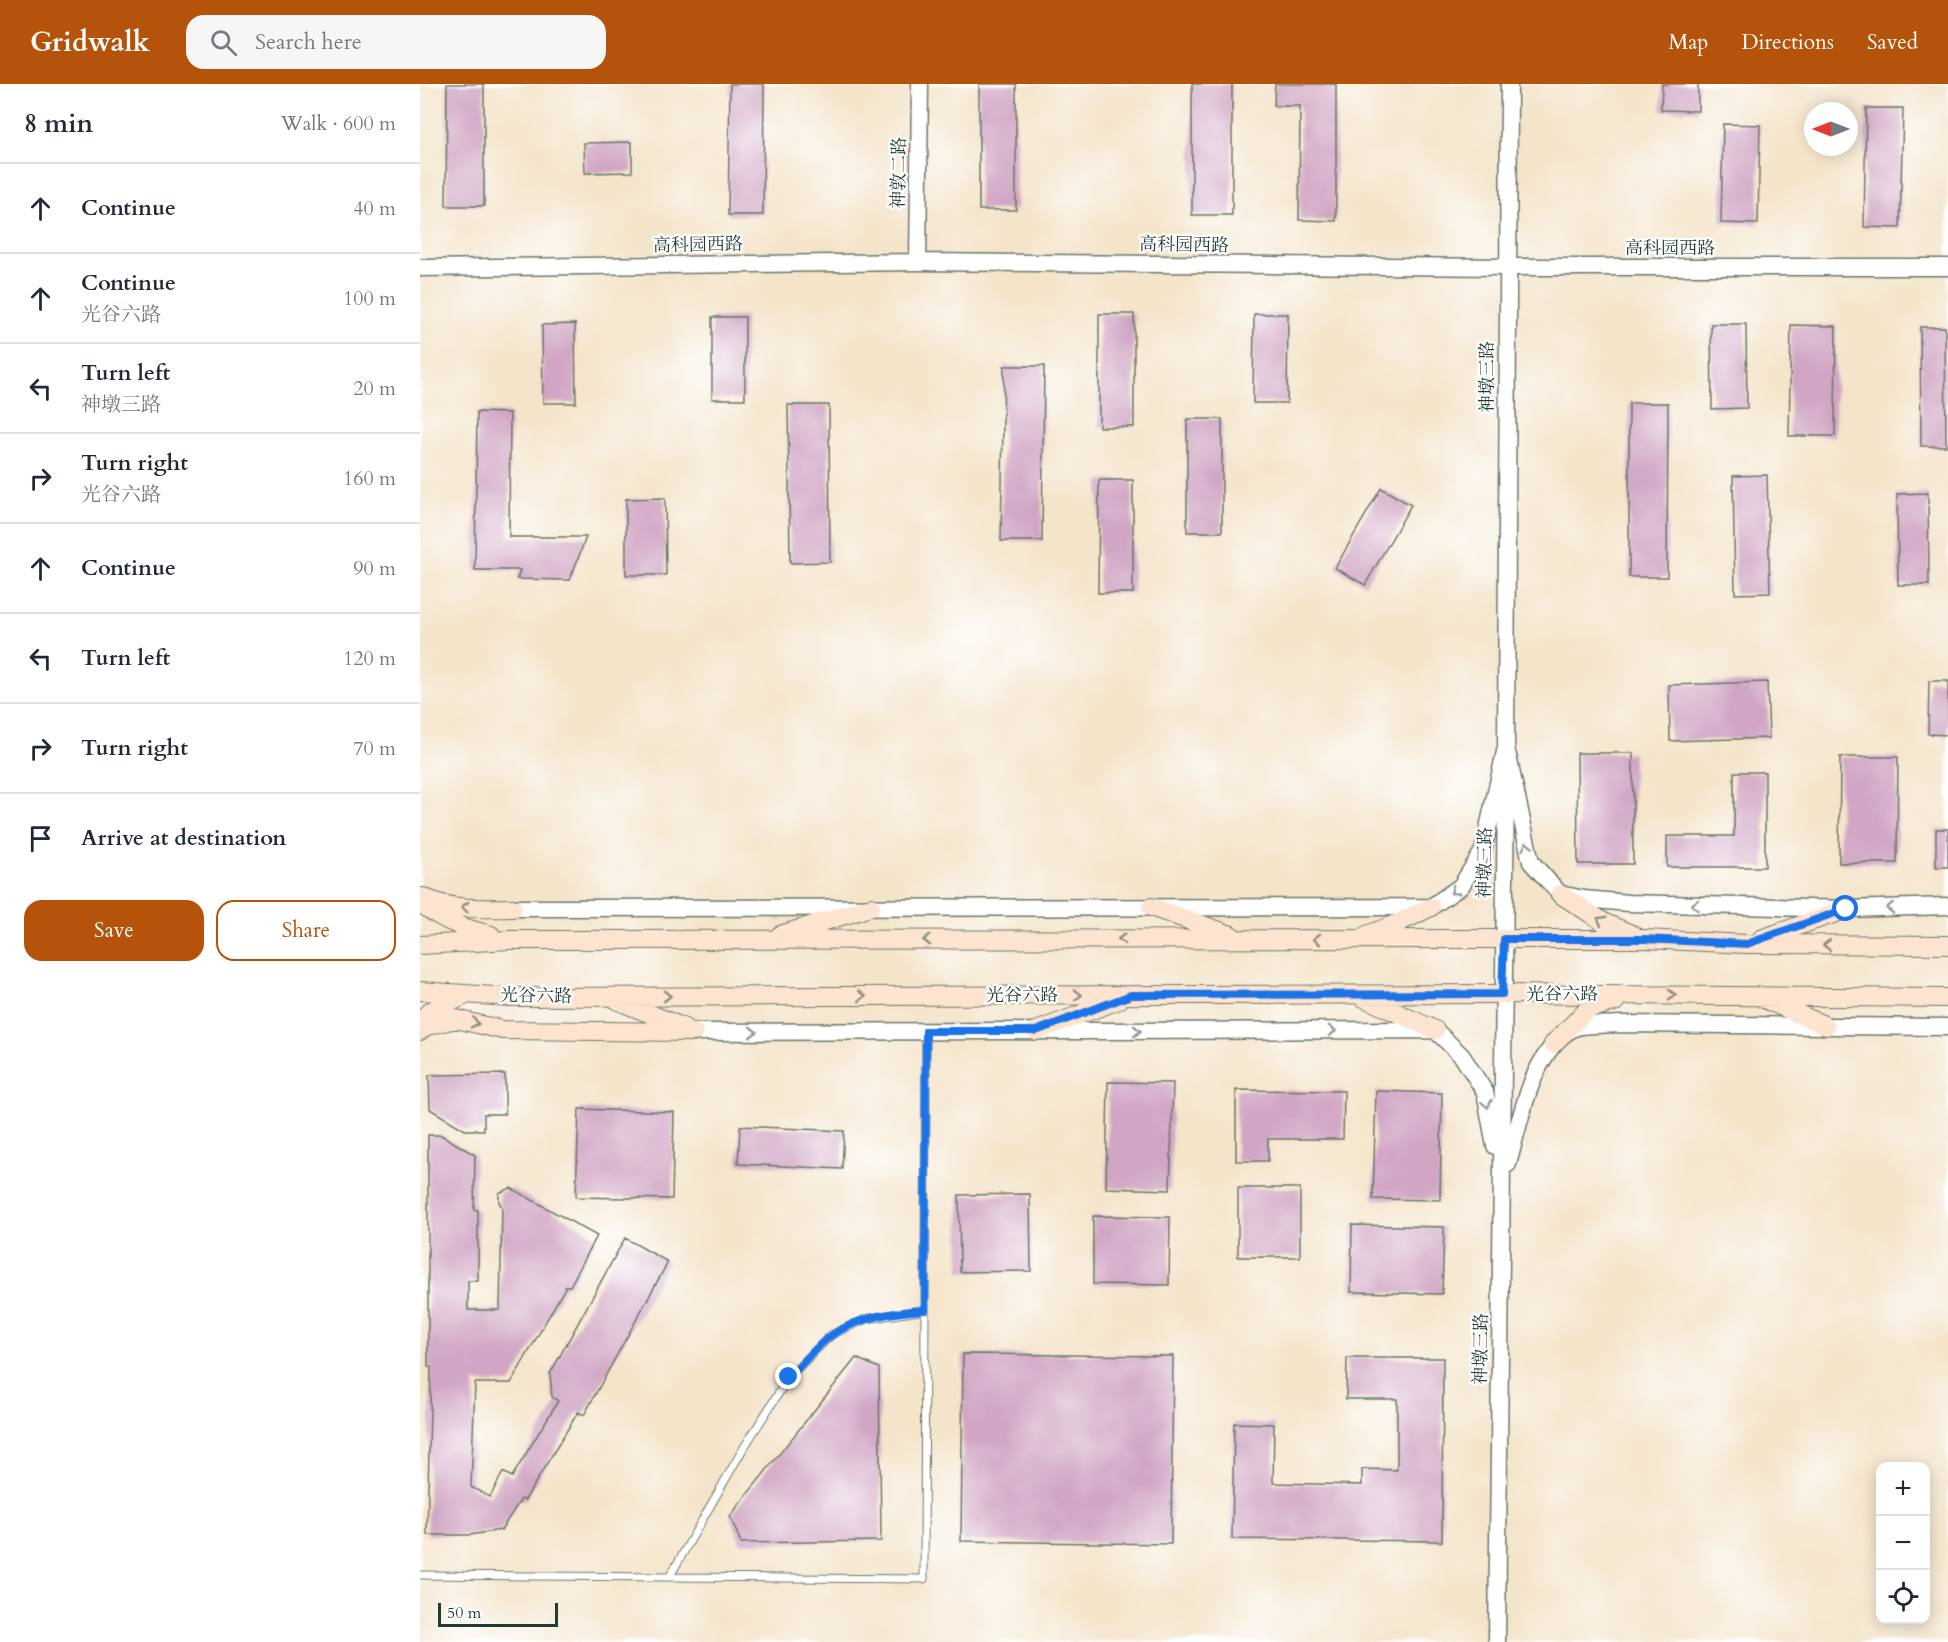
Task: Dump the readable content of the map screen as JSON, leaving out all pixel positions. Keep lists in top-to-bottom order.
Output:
{
  "streets": {
    "main road": ["光谷六路"],
    "street": ["神敦二路", "高科园西路", "神墩三路"]
  },
  "crossings": [
    ["神敦二路", "高科园西路"],
    ["高科园西路", "神墩三路"],
    ["神墩三路", "光谷六路"]
  ],
  "scale_bar": "50 m",
  "north": "left",
  "page": {
    "header": "Gridwalk",
    "search": "Search here",
    "nav": ["Map", "Directions", "Saved"],
    "heading": ["8 min", "Walk · 600 m"],
    "list": [
      ["Continue", "40 m"],
      ["Continue", "光谷六路", "100 m"],
      ["Turn left", "神墩三路", "20 m"],
      ["Turn right", "光谷六路", "160 m"],
      ["Continue", "90 m"],
      ["Turn left", "120 m"],
      ["Turn right", "70 m"],
      "Arrive at destination"
    ],
    "buttons": ["Save", "Share"],
    "map_buttons": ["+", "−"],
    "scale": "50 m"
  }
}
